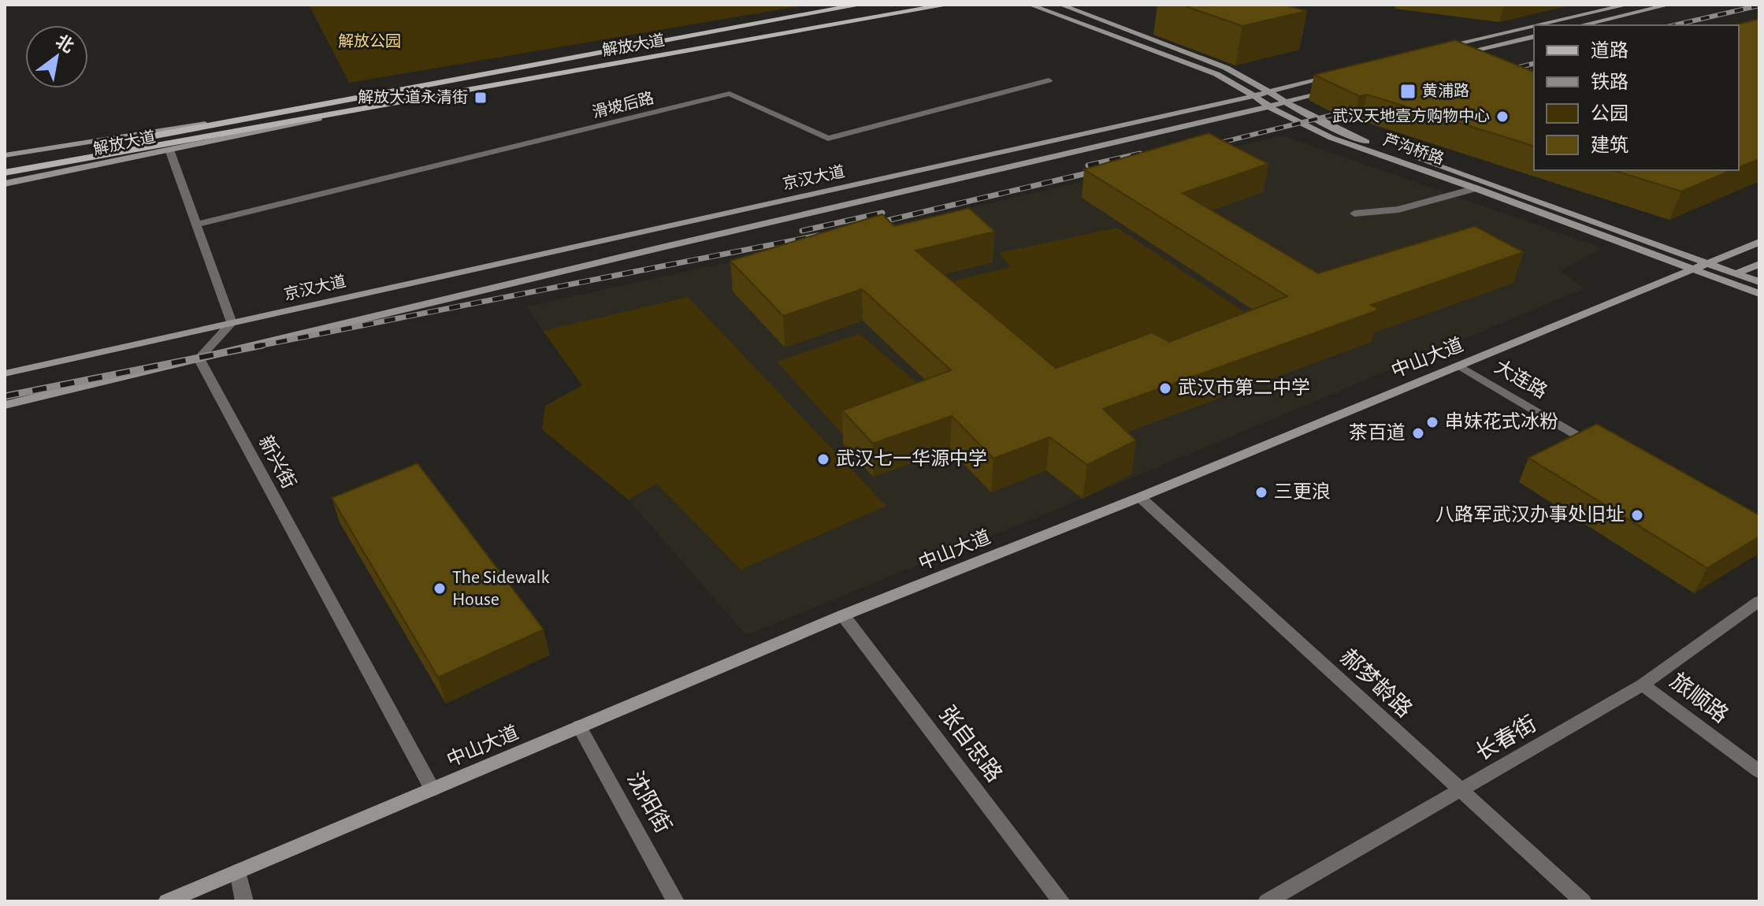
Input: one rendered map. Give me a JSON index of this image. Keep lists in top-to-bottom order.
{
  "streets": {
    "main road": [
      "解放大道",
      "芦沟桥路",
      "京汉大道",
      "中山大道"
    ],
    "street": [
      "滑坡后路",
      "大连路",
      "新兴街",
      "郝梦龄路",
      "旅顺路",
      "长春街",
      "张自忠路",
      "沈阳街"
    ]
  },
  "crossings": [
    ["芦沟桥路", "京汉大道"],
    ["芦沟桥路", "中山大道"],
    ["京汉大道", "新兴街"],
    ["中山大道", "大连路"],
    ["中山大道", "新兴街"],
    ["中山大道", "郝梦龄路"],
    ["中山大道", "张自忠路"],
    ["中山大道", "沈阳街"],
    ["郝梦龄路", "长春街"],
    ["旅顺路", "长春街"]
  ],
  "parks": ["解放公园"],
  "places": {
    "transit": ["黄浦路", "解放大道永清街"],
    "other": [
      "武汉天地壹方购物中心",
      "武汉市第二中学",
      "串妹花式冰粉",
      "茶百道",
      "武汉七一华源中学",
      "三更浪",
      "八路军武汉办事处旧址",
      "The Sidewalk House"
    ]
  },
  "legend": [
    "道路",
    "铁路",
    "公园",
    "建筑"
  ],
  "north": "top right"
}
